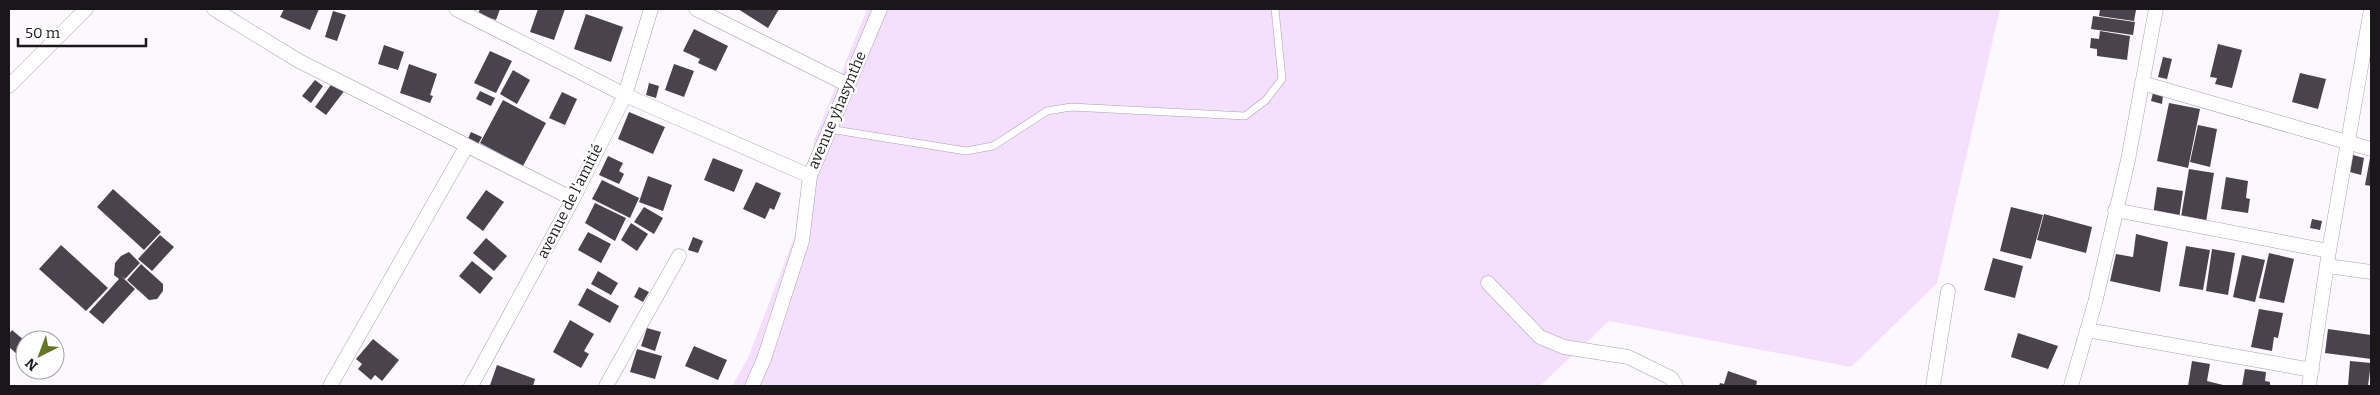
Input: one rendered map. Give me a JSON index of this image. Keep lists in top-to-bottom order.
{
  "streets": {
    "street": ["avenue yhasynthe", "avenue de l'amitié"]
  },
  "scale_bar": "50 m",
  "north": "bottom left"
}
